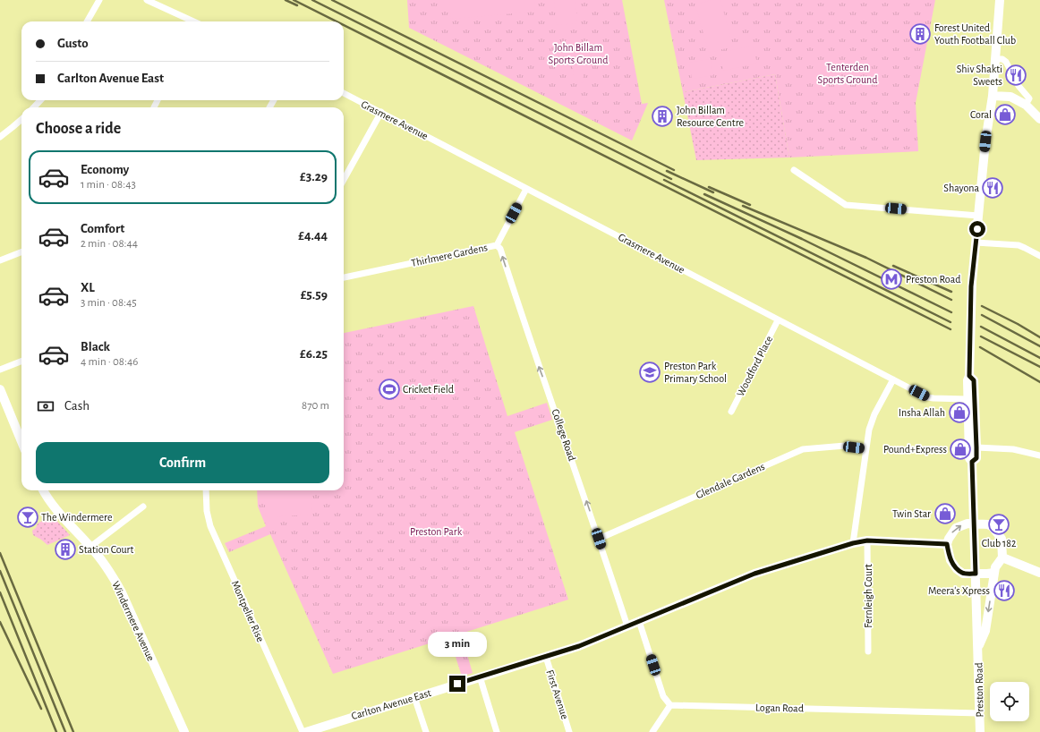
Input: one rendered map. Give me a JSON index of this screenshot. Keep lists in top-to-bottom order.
{
  "streets": {
    "street": [
      "Grasmere Avenue",
      "Thirlmere Gardens",
      "Woodford Place",
      "College Road",
      "Glendale Gardens",
      "Fernleigh Court",
      "Montpelier Rise",
      "Windermere Avenue",
      "Preston Road",
      "First Avenue",
      "Carlton Avenue East",
      "Logan Road"
    ]
  },
  "crossings": [
    ["Grasmere Avenue", "Thirlmere Gardens"],
    ["Grasmere Avenue", "Woodford Place"],
    ["Grasmere Avenue", "Preston Road"],
    ["Thirlmere Gardens", "College Road"],
    ["College Road", "Glendale Gardens"],
    ["College Road", "Carlton Avenue East"],
    ["Fernleigh Court", "Carlton Avenue East"],
    ["Montpelier Rise", "Carlton Avenue East"],
    ["Preston Road", "Logan Road"],
    ["First Avenue", "Carlton Avenue East"]
  ],
  "one_way": ["College Road"],
  "parks": ["John Billam Sports Ground", "Tenterden Sports Ground", "Preston Park"],
  "places": {
    "building": ["Forest United Youth Football Club", "John Billam Resource Centre", "Station Court"],
    "restaurant": ["Shiv Shakti Sweets", "Shayona", "Meera's Xpress"],
    "shop": [
      "Coral",
      "Insha Allah",
      "Pound+Express",
      "Twin Star"
    ],
    "metro station": ["Preston Road"],
    "school or university": ["Preston Park Primary School"],
    "sports": ["Cricket Field"],
    "bar": ["The Windermere", "Club 182"]
  },
  "page": {
    "banner": ["Gusto", "Carlton Avenue East"],
    "heading": "Choose a ride",
    "list": [
      {
        "name": "Economy",
        "note": "1 min · 08:43",
        "value": "£3.29"
      },
      {
        "name": "Comfort",
        "note": "2 min · 08:44",
        "value": "£4.44"
      },
      {
        "name": "XL",
        "note": "3 min · 08:45",
        "value": "£5.59"
      },
      {
        "name": "Black",
        "note": "4 min · 08:46",
        "value": "£6.25"
      }
    ],
    "pay": ["Cash", "870 m"],
    "buttons": "Confirm",
    "bubble": "3 min"
  }
}
